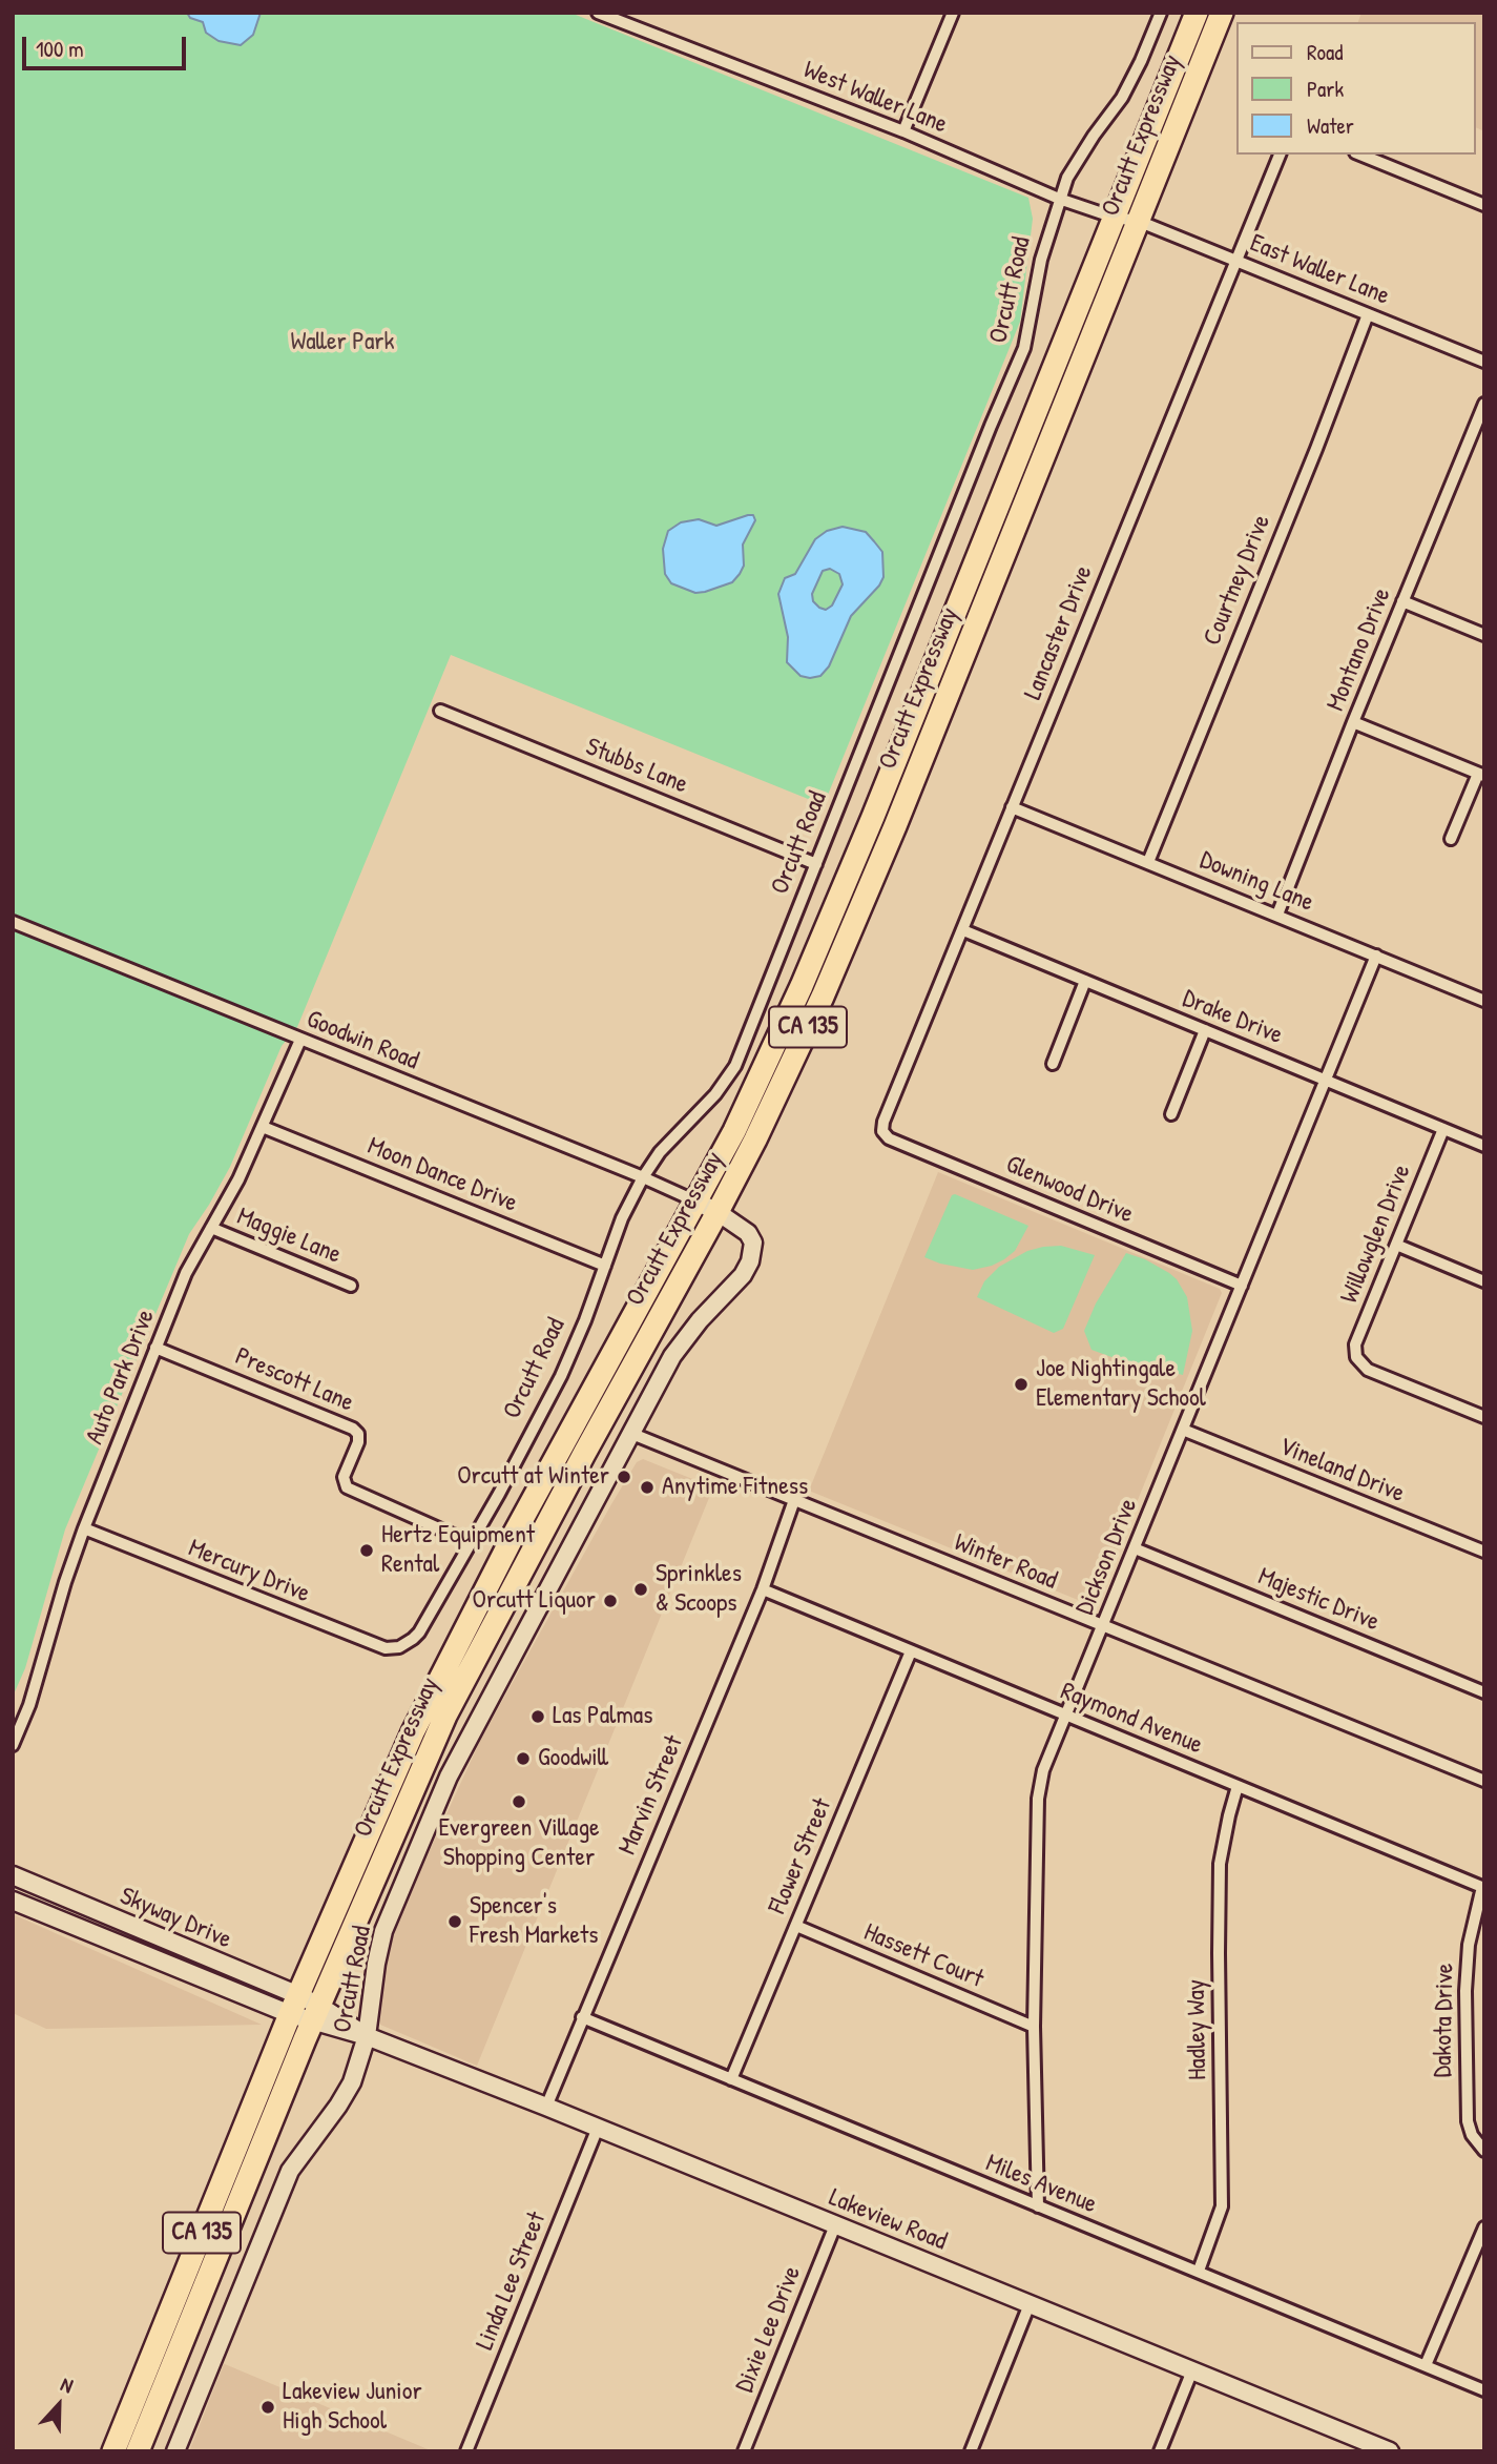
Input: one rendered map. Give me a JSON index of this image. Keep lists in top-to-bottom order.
{
  "streets": {
    "highway": ["Orcutt Expressway", "CA 135"],
    "main road": ["Orcutt Road", "Skyway Drive", "Lakeview Road"],
    "street": [
      "West Waller Lane",
      "East Waller Lane",
      "Courtney Drive",
      "Lancaster Drive",
      "Montano Drive",
      "Stubbs Lane",
      "Downing Lane",
      "Drake Drive",
      "Goodwin Road",
      "Moon Dance Drive",
      "Glenwood Drive",
      "Willowglen Drive",
      "Maggie Lane",
      "Auto Park Drive",
      "Prescott Lane",
      "Vineland Drive",
      "Dickson Drive",
      "Winter Road",
      "Mercury Drive",
      "Majestic Drive",
      "Raymond Avenue",
      "Marvin Street",
      "Flower Street",
      "Hassett Court",
      "Dakota Drive",
      "Hadley Way",
      "Miles Avenue",
      "Linda Lee Street",
      "Dixie Lee Drive"
    ]
  },
  "crossings": [
    ["West Waller Lane", "Orcutt Expressway"],
    ["West Waller Lane", "East Waller Lane"],
    ["West Waller Lane", "Orcutt Road"],
    ["Orcutt Expressway", "East Waller Lane"],
    ["Orcutt Expressway", "Orcutt Road"],
    ["Orcutt Expressway", "Goodwin Road"],
    ["Orcutt Expressway", "Skyway Drive"],
    ["Orcutt Expressway", "Lakeview Road"],
    ["East Waller Lane", "Courtney Drive"],
    ["East Waller Lane", "Lancaster Drive"],
    ["Orcutt Road", "Stubbs Lane"],
    ["Orcutt Road", "Goodwin Road"],
    ["Orcutt Road", "Moon Dance Drive"],
    ["Orcutt Road", "Prescott Lane"],
    ["Orcutt Road", "Winter Road"],
    ["Orcutt Road", "Mercury Drive"],
    ["Orcutt Road", "Lakeview Road"],
    ["Courtney Drive", "Downing Lane"],
    ["Lancaster Drive", "Downing Lane"],
    ["Lancaster Drive", "Drake Drive"],
    ["Lancaster Drive", "Glenwood Drive"],
    ["Montano Drive", "Downing Lane"],
    ["Downing Lane", "Dickson Drive"],
    ["Drake Drive", "Willowglen Drive"],
    ["Drake Drive", "Dickson Drive"],
    ["Goodwin Road", "Auto Park Drive"],
    ["Moon Dance Drive", "Auto Park Drive"],
    ["Glenwood Drive", "Dickson Drive"],
    ["Maggie Lane", "Auto Park Drive"],
    ["Auto Park Drive", "Prescott Lane"],
    ["Auto Park Drive", "Mercury Drive"],
    ["Vineland Drive", "Dickson Drive"],
    ["Dickson Drive", "Winter Road"],
    ["Dickson Drive", "Majestic Drive"],
    ["Dickson Drive", "Raymond Avenue"],
    ["Dickson Drive", "Hassett Court"],
    ["Dickson Drive", "Miles Avenue"],
    ["Winter Road", "Marvin Street"],
    ["Raymond Avenue", "Marvin Street"],
    ["Raymond Avenue", "Flower Street"],
    ["Raymond Avenue", "Dakota Drive"],
    ["Raymond Avenue", "Hadley Way"],
    ["Marvin Street", "Miles Avenue"],
    ["Marvin Street", "Lakeview Road"],
    ["Flower Street", "Hassett Court"],
    ["Flower Street", "Miles Avenue"],
    ["Skyway Drive", "Lakeview Road"],
    ["Hadley Way", "Miles Avenue"],
    ["Lakeview Road", "Linda Lee Street"],
    ["Lakeview Road", "Dixie Lee Drive"]
  ],
  "parks": ["Waller Park"],
  "places": [
    "Joe Nightingale Elementary School",
    "Orcutt at Winter",
    "Anytime Fitness",
    "Hertz Equipment Rental",
    "Sprinkles & Scoops",
    "Orcutt Liquor",
    "Las Palmas",
    "Goodwill",
    "Evergreen Village Shopping Center",
    "Spencer's Fresh Markets",
    "Lakeview Junior High School"
  ],
  "legend": ["Road", "Park", "Water"],
  "scale_bar": "100 m",
  "north": "top"
}
